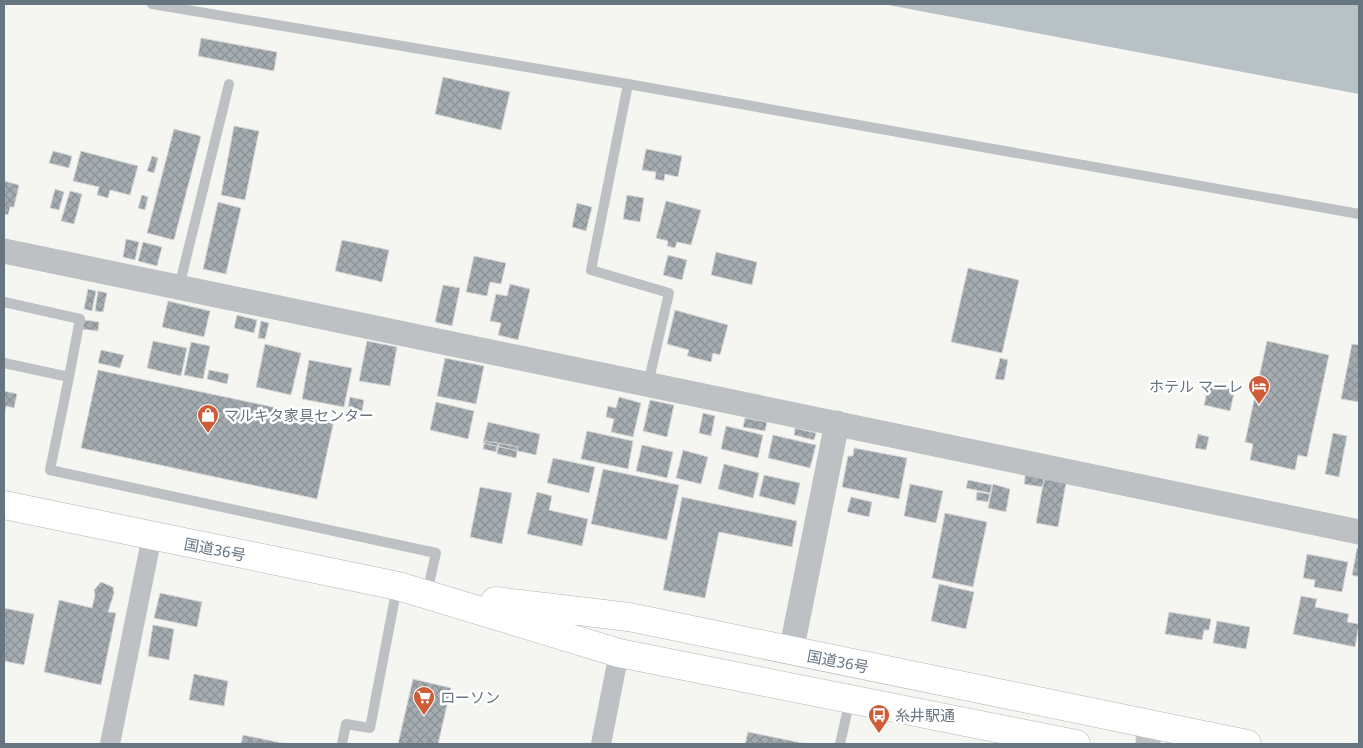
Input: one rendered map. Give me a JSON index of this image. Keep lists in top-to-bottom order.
{
  "streets": {
    "highway": ["国道36号"]
  },
  "places": {
    "hotel": ["ホテル マーレ"],
    "shop": ["マルキタ家具センター"],
    "supermarket": ["ローソン"],
    "bus stop": ["糸井駅通"]
  }
}
